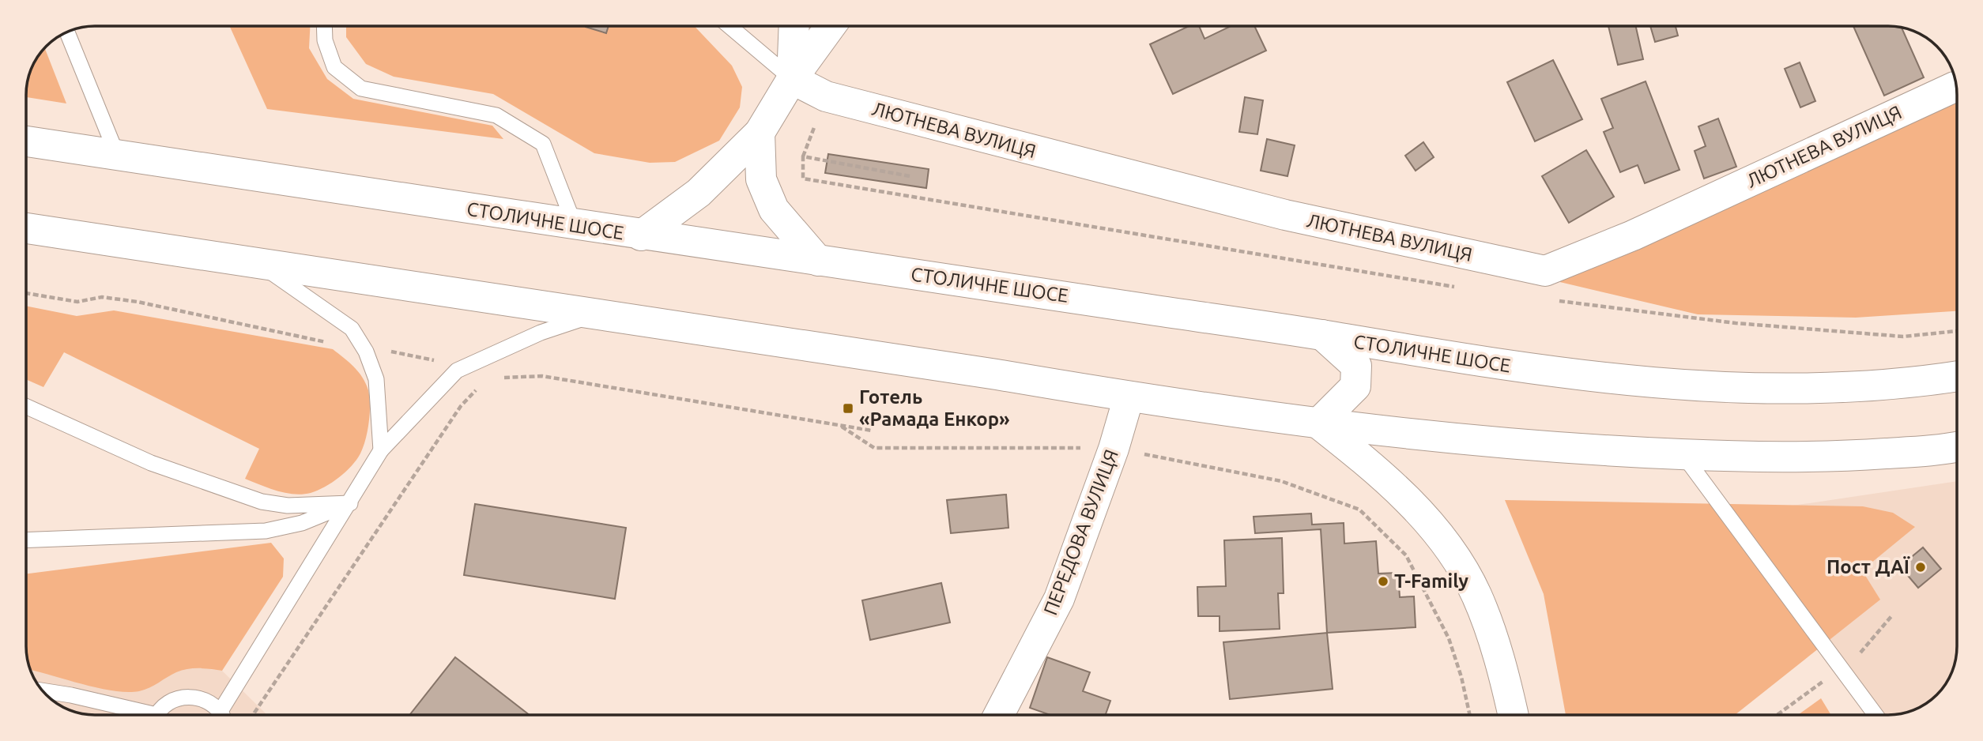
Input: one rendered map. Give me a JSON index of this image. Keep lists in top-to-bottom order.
{
  "streets": {
    "main road": ["ЛЮТНЕВА ВУЛИЦЯ", "СТОЛИЧНЕ ШОСЕ", "ПЕРЕДОВА ВУЛИЦЯ"]
  },
  "places": {
    "transit": ["Готель «Рамада Енкор»"],
    "other": ["Пост ДАЇ", "T-Family"]
  }
}
